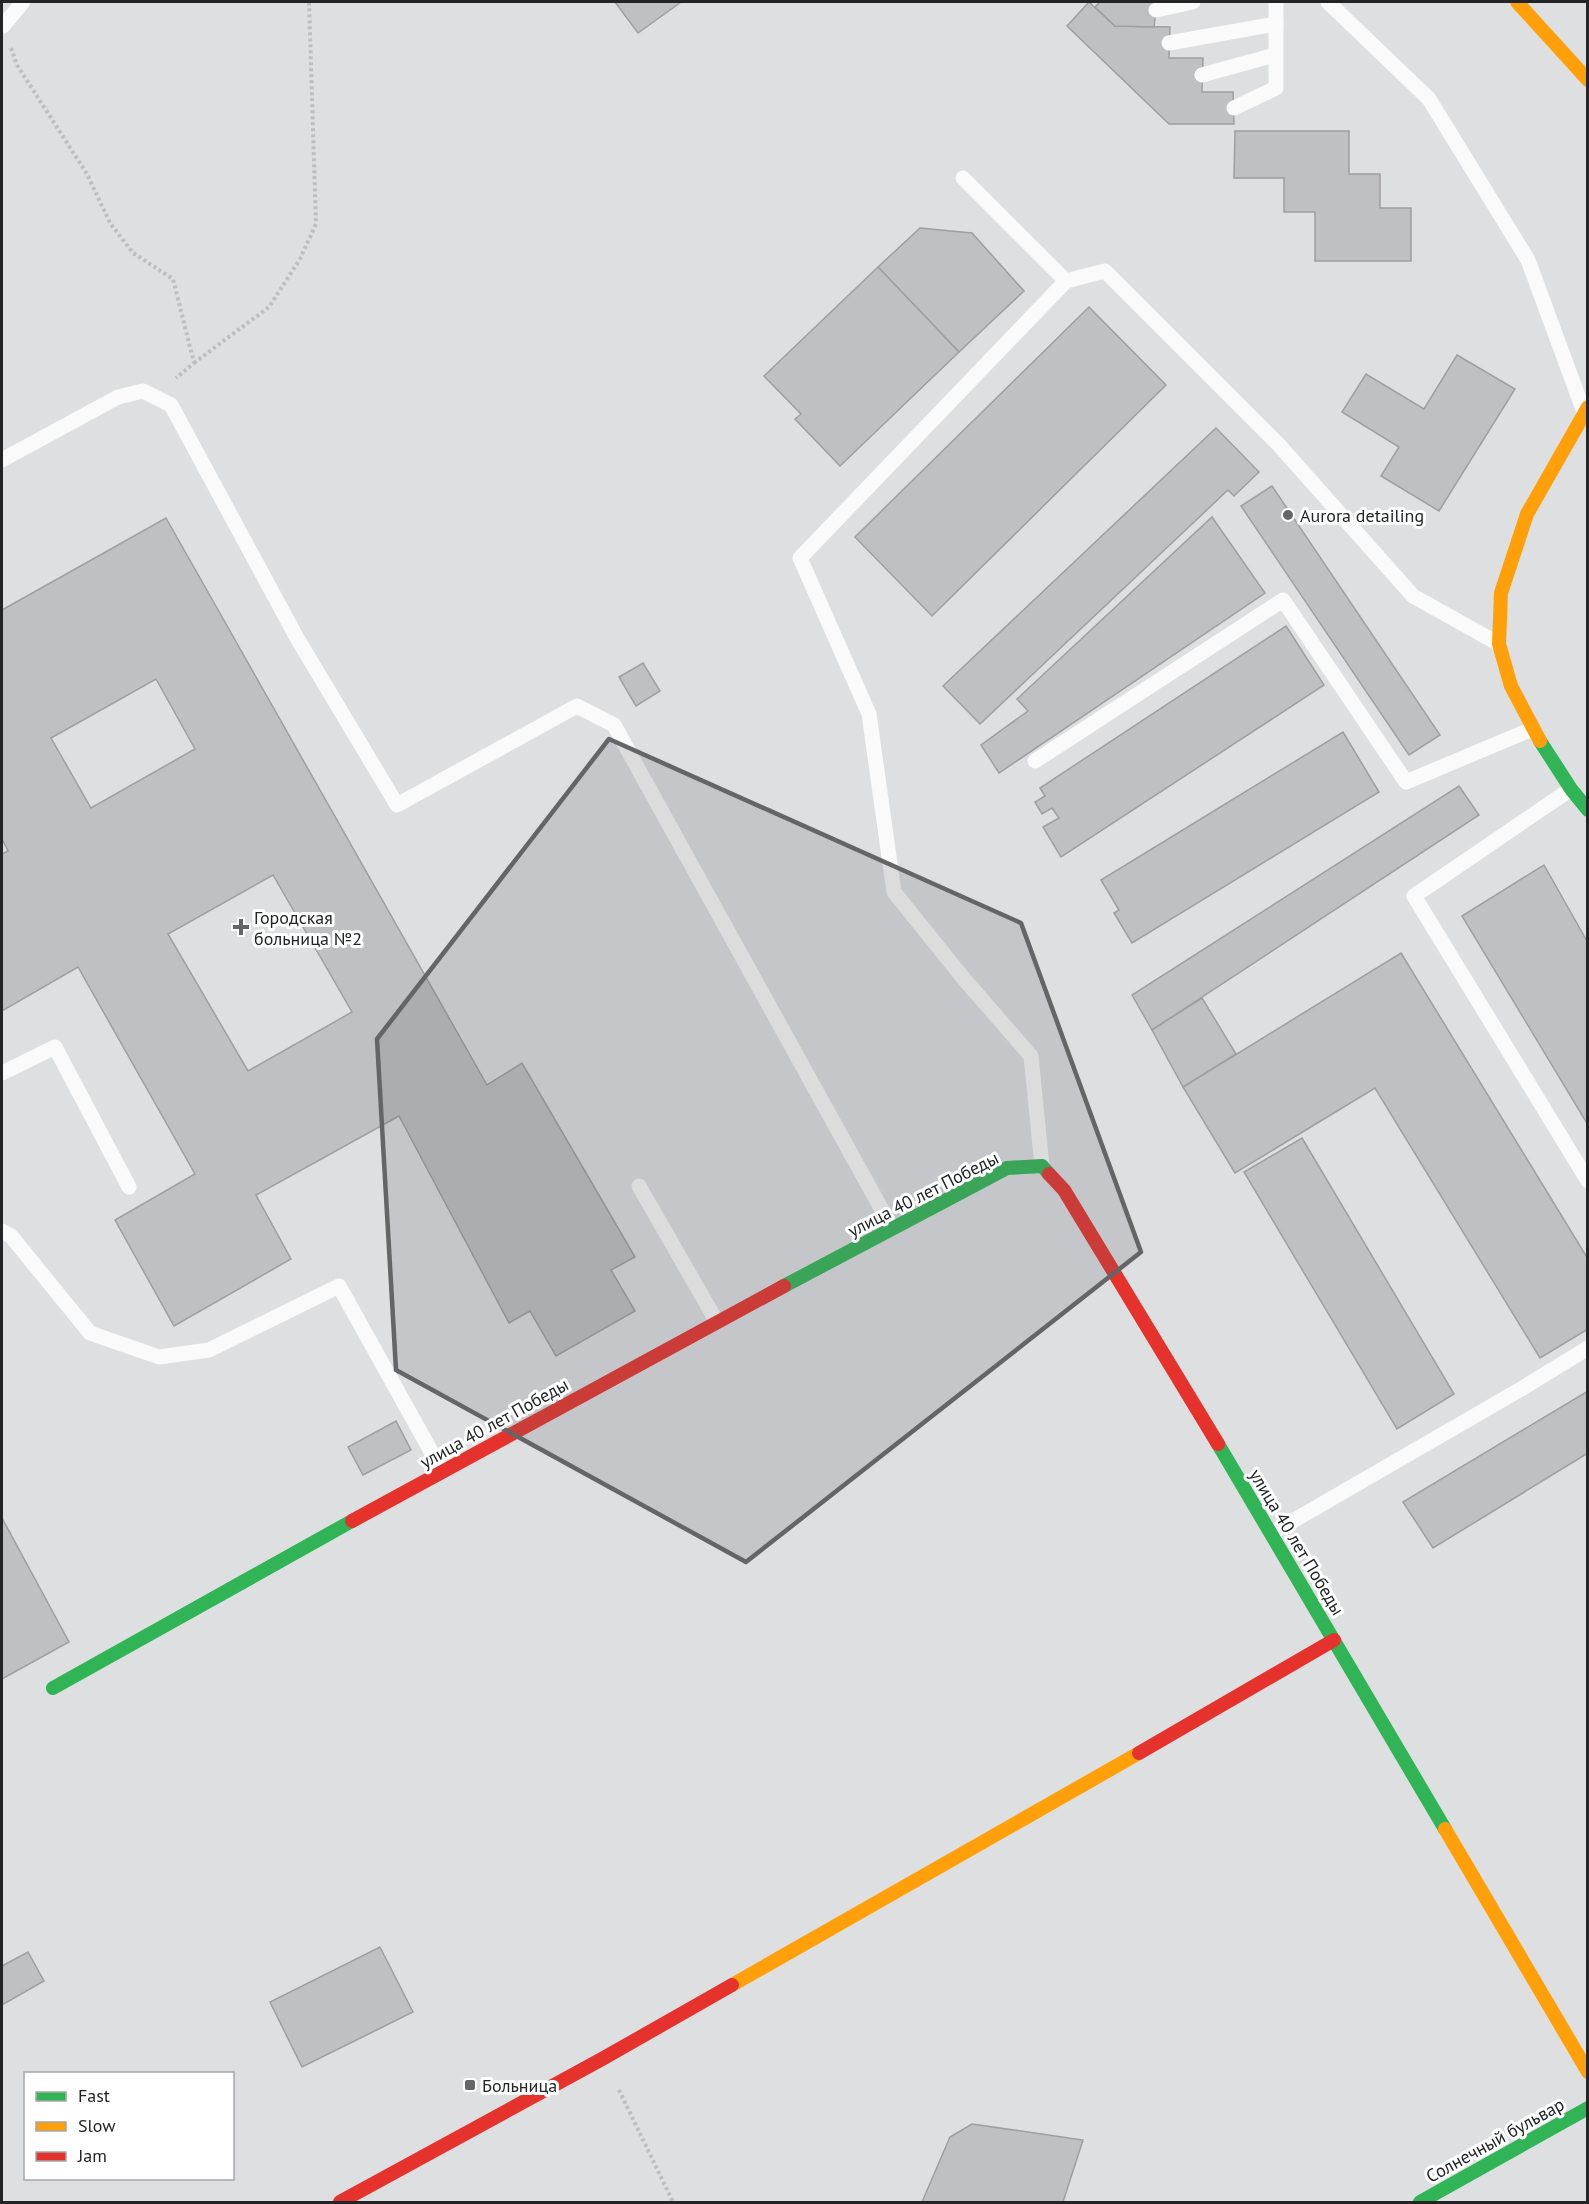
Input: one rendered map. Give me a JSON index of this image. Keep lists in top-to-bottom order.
{
  "streets": {
    "street": ["улица 40 лет Победы", "Солнечный бульвар"]
  },
  "places": {
    "other": ["Aurora detailing"],
    "health": ["Городская больница №2"],
    "transit": ["Больница"]
  },
  "legend": ["Fast", "Slow", "Jam"]
}
